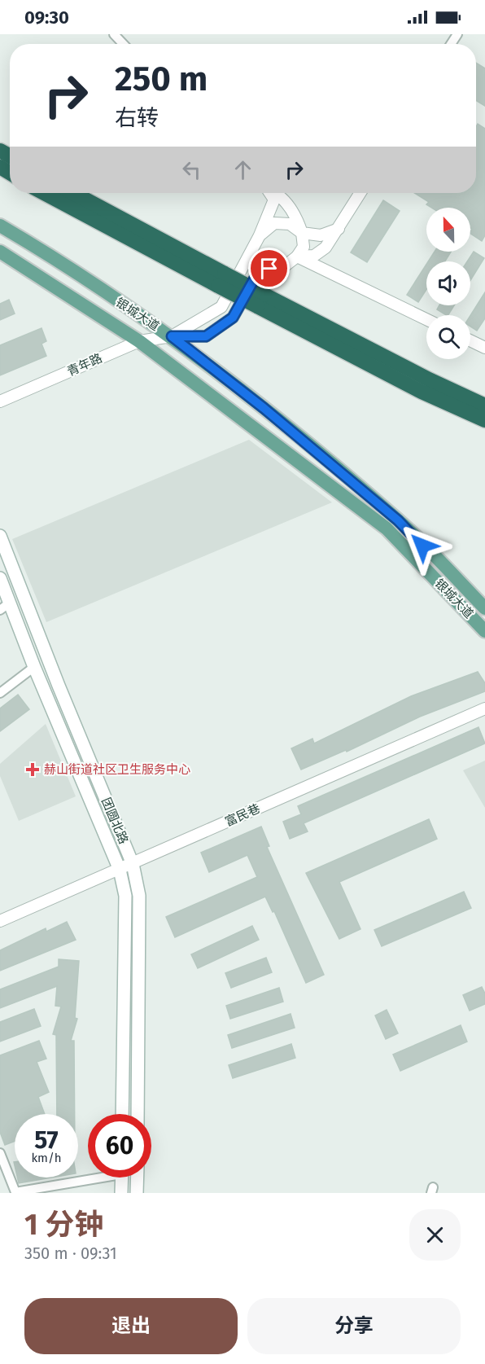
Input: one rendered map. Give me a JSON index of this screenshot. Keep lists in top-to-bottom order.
{
  "streets": {
    "main road": ["银城大道", "团圆北路"],
    "street": ["青年路", "富民巷"]
  },
  "crossings": [
    ["银城大道", "青年路"],
    ["富民巷", "团圆北路"]
  ],
  "places": {
    "health": ["赫山街道社区卫生服务中心"]
  },
  "north": "top",
  "page": {
    "status": "09:30",
    "turn": ["250 m", "右转"],
    "speed": "57 km/h",
    "limit": "60",
    "heading": ["1 分钟", "350 m · 09:31"],
    "buttons": ["退出", "分享"]
  }
}
